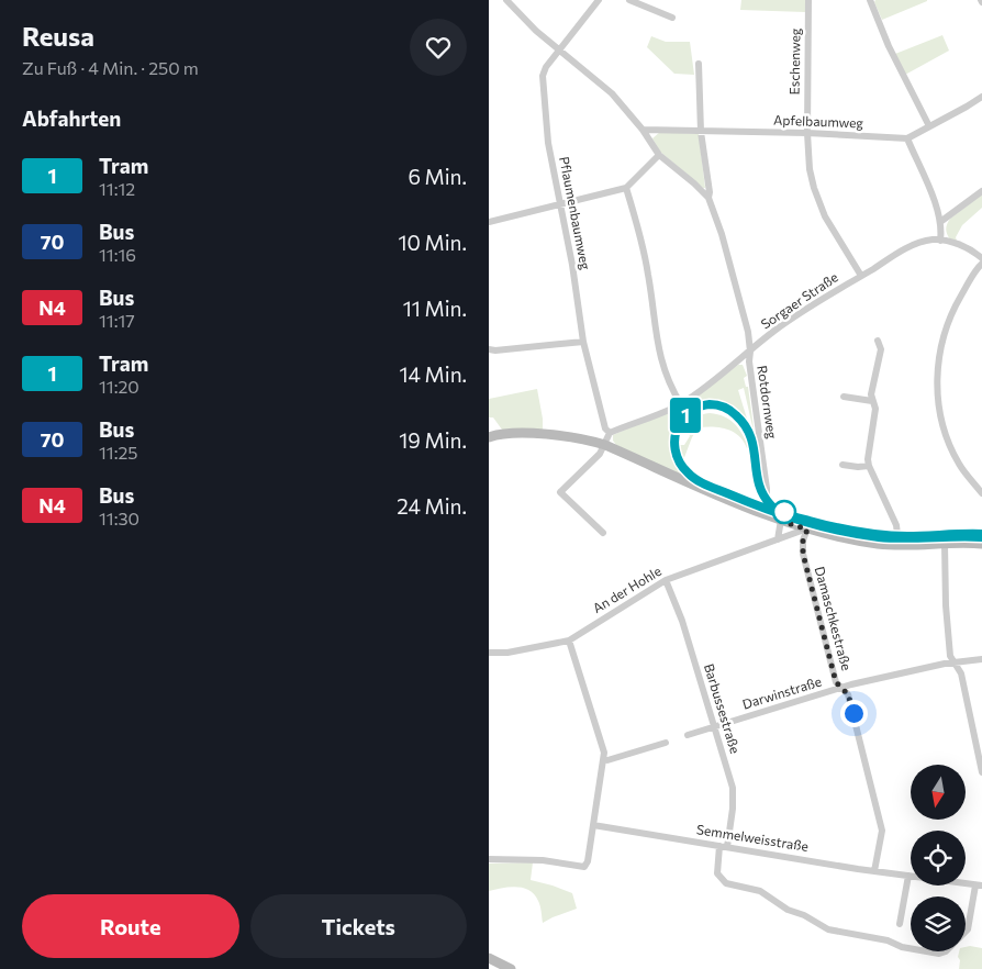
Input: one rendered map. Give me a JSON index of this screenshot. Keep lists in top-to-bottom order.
{
  "streets": {
    "street": [
      "Eschenweg",
      "Apfelbaumweg",
      "Pflaumenbaumweg",
      "Sorgaer Straße",
      "Rotdornweg",
      "An der Hohle",
      "Damaschkestraße",
      "Darwinstraße",
      "Barbussestraße",
      "Semmelweisstraße"
    ]
  },
  "crossings": [
    ["Eschenweg", "Apfelbaumweg"],
    ["Eschenweg", "Sorgaer Straße"],
    ["Apfelbaumweg", "Rotdornweg"],
    ["Pflaumenbaumweg", "Sorgaer Straße"],
    ["Pflaumenbaumweg", "Rotdornweg"],
    ["Sorgaer Straße", "Rotdornweg"],
    ["An der Hohle", "Damaschkestraße"],
    ["An der Hohle", "Barbussestraße"],
    ["Damaschkestraße", "Darwinstraße"],
    ["Damaschkestraße", "Semmelweisstraße"],
    ["Darwinstraße", "Barbussestraße"],
    ["Barbussestraße", "Semmelweisstraße"]
  ],
  "lines": ["tram line 1"],
  "north": "bottom",
  "page": {
    "heading": [
      ["Reusa", "Zu Fuß · 4 Min. · 250 m"],
      "Abfahrten"
    ],
    "on_map": "1",
    "list": [
      {
        "mark": "1",
        "name": "Tram",
        "note": "11:12",
        "value": "6 Min."
      },
      {
        "mark": "70",
        "name": "Bus",
        "note": "11:16",
        "value": "10 Min."
      },
      {
        "mark": "N4",
        "name": "Bus",
        "note": "11:17",
        "value": "11 Min."
      },
      {
        "mark": "1",
        "name": "Tram",
        "note": "11:20",
        "value": "14 Min."
      },
      {
        "mark": "70",
        "name": "Bus",
        "note": "11:25",
        "value": "19 Min."
      },
      {
        "mark": "N4",
        "name": "Bus",
        "note": "11:30",
        "value": "24 Min."
      }
    ],
    "buttons": ["Route", "Tickets"]
  }
}
